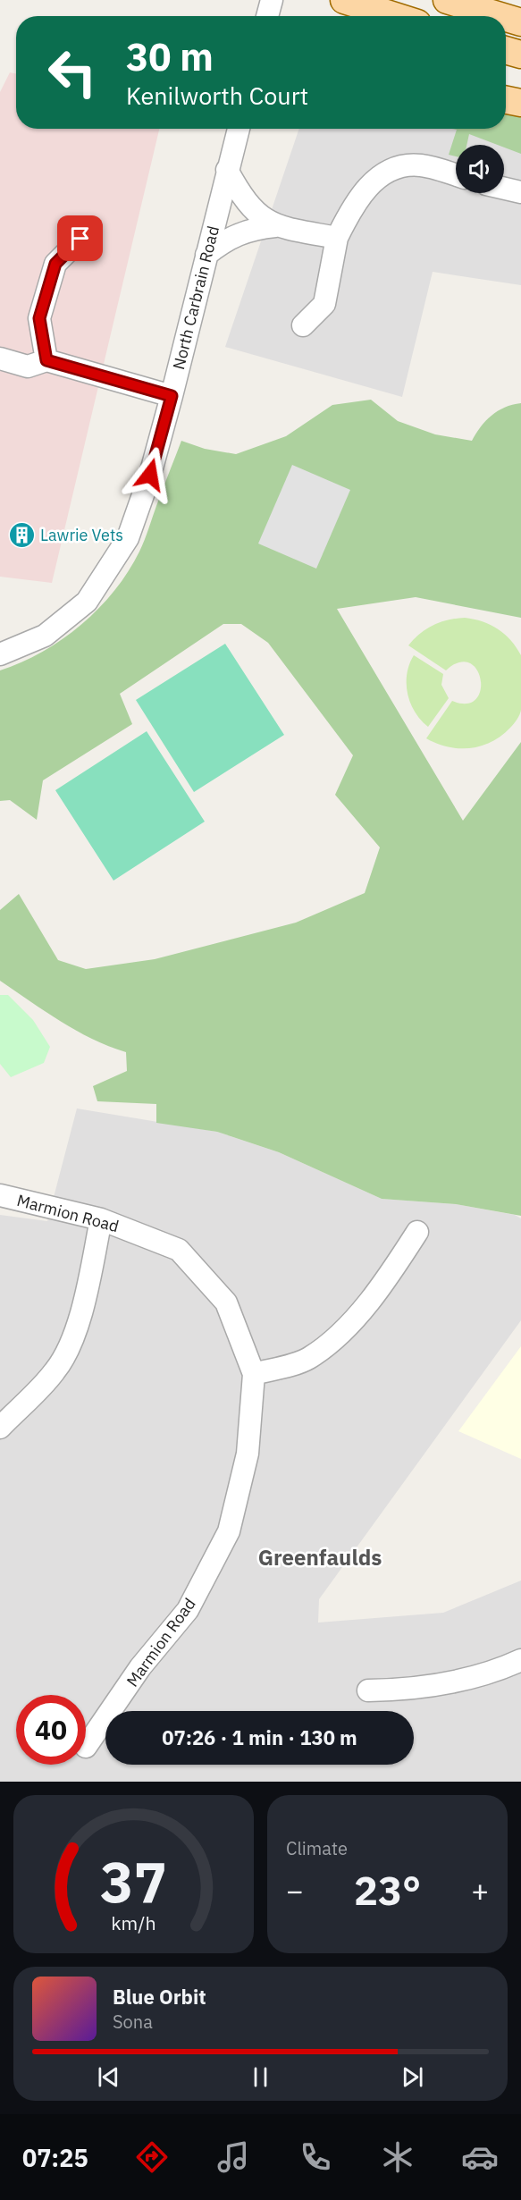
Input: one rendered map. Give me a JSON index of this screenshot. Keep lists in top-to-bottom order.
{
  "streets": {
    "street": ["North Carbrain Road", "Marmion Road"]
  },
  "districts": ["Greenfaulds"],
  "places": {
    "building": ["Lawrie Vets"]
  },
  "page": {
    "turn": ["30 m", "Kenilworth Court"],
    "limit": "40",
    "trip": "07:26 · 1 min · 130 m",
    "tile": "Climate",
    "heat": ["−", "23°", "+"],
    "song": ["Blue Orbit", "Sona"],
    "tabs": "07:25",
    "gauge": ["37", "km/h"]
  }
}
